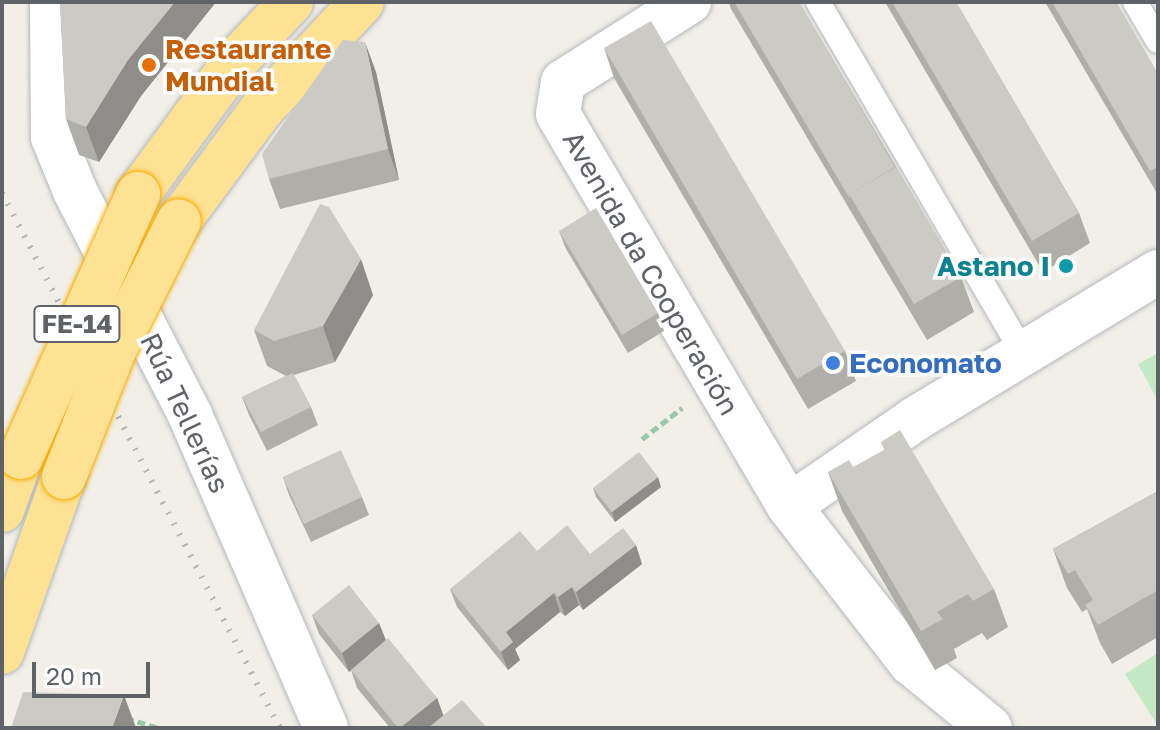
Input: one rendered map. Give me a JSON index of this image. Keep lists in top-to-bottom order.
{
  "streets": {
    "highway": ["FE-14"],
    "street": ["Avenida da Cooperación", "Rúa Tellerías"]
  },
  "places": ["Restaurante Mundial", "Astano I", "Economato"],
  "scale_bar": "20 m"
}
